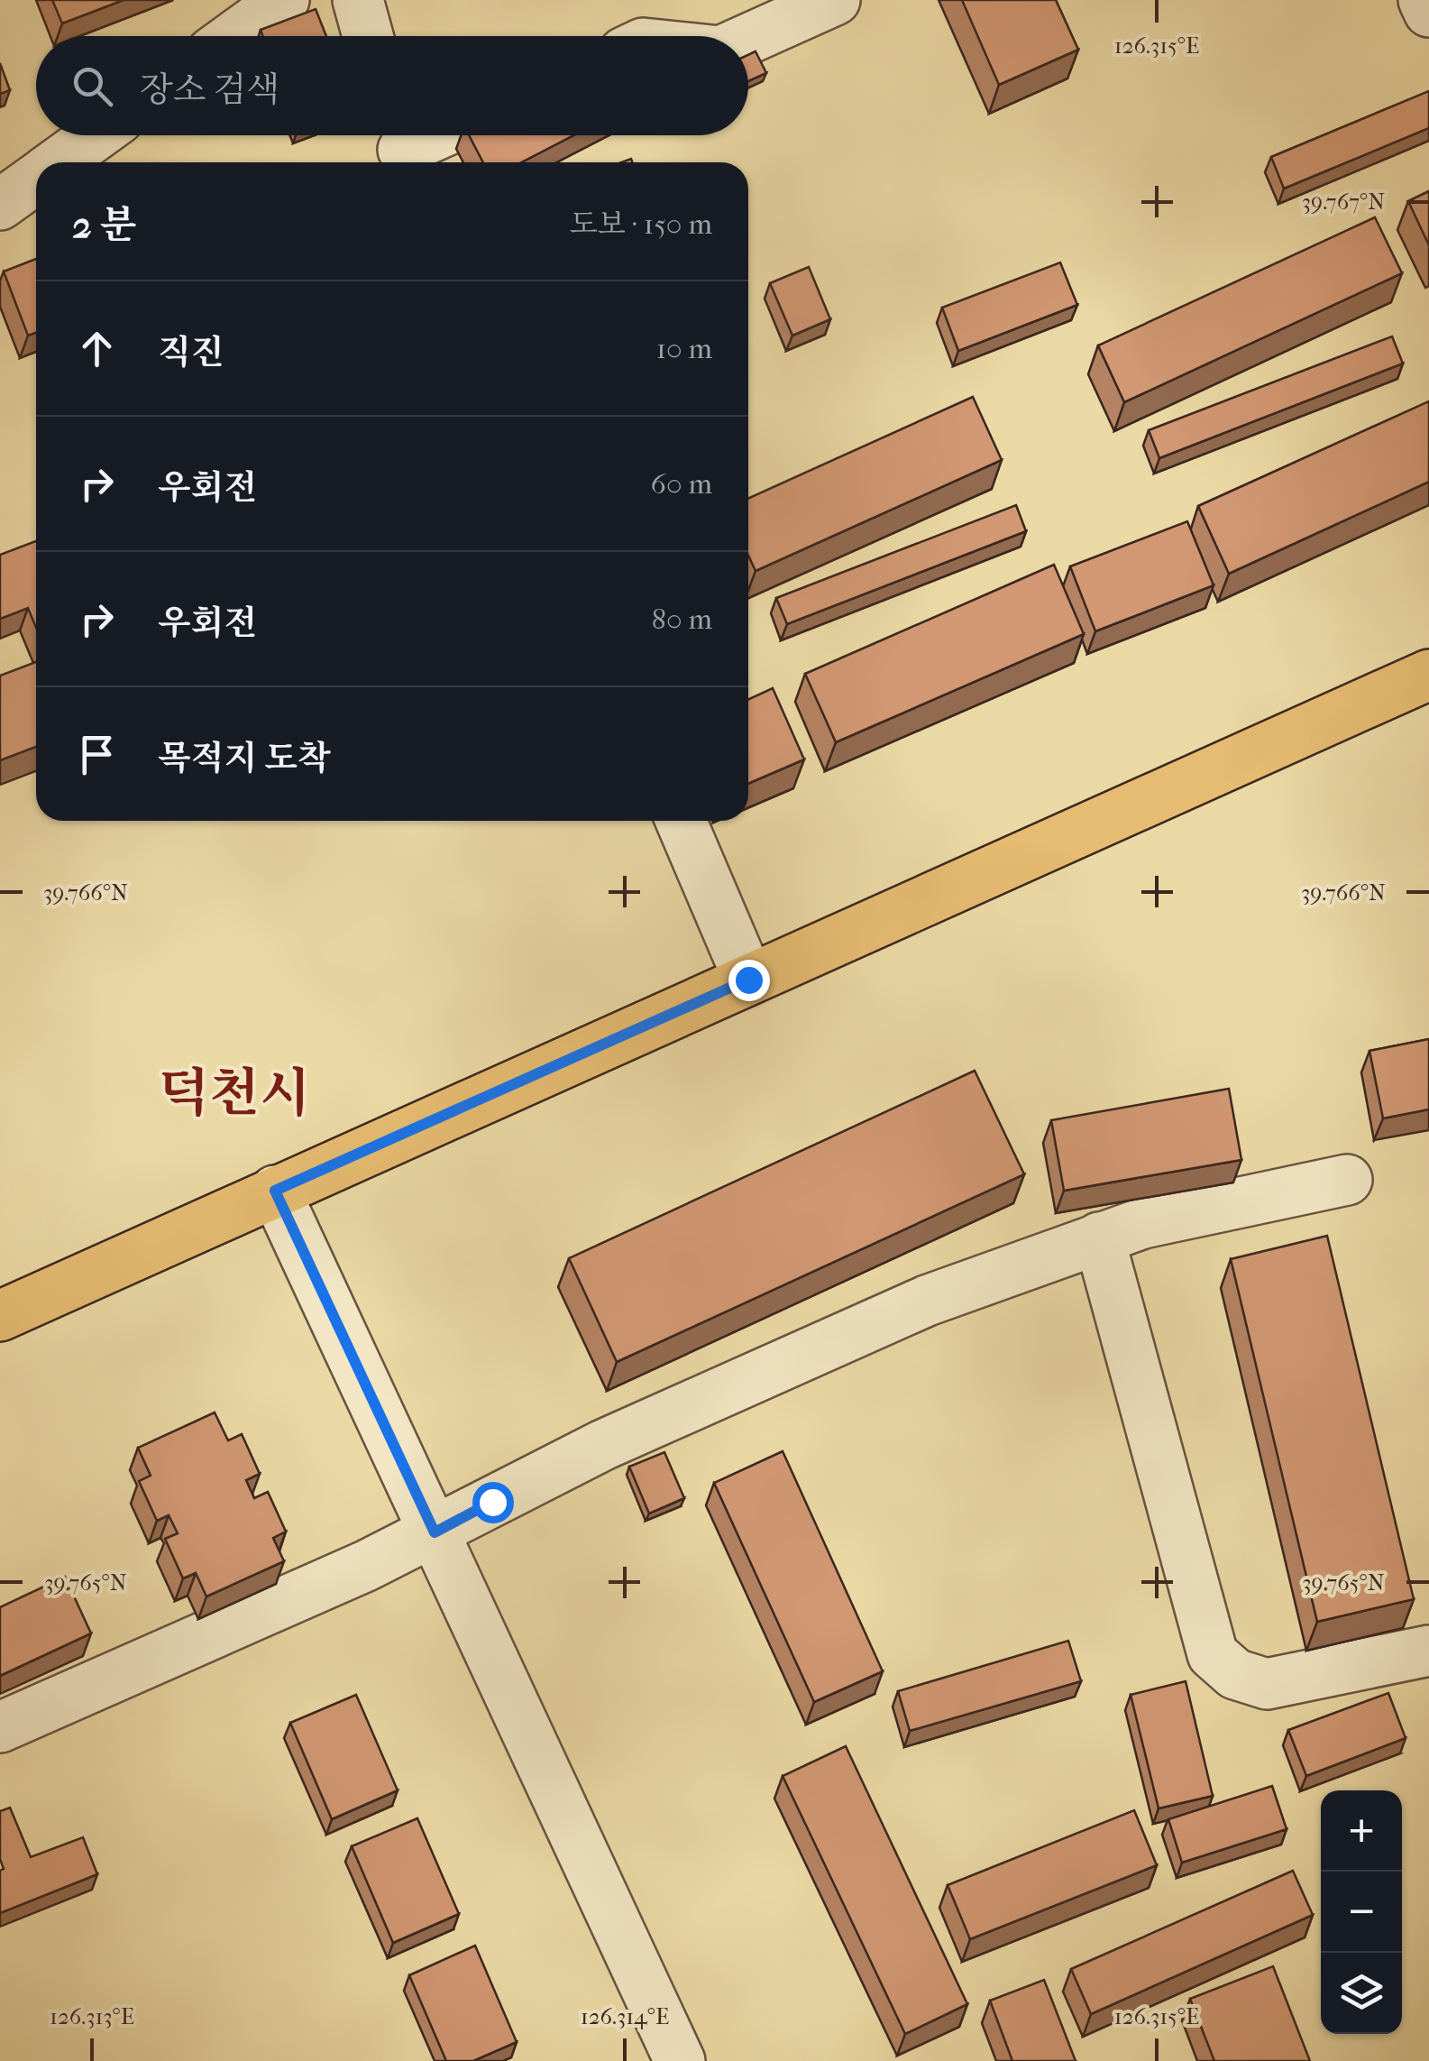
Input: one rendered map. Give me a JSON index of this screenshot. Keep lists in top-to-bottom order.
{
  "districts": ["덕천시"],
  "page": {
    "search": "장소 검색",
    "heading": ["2 분", "도보 · 150 m"],
    "list": [
      ["직진", "10 m"],
      ["우회전", "60 m"],
      ["우회전", "80 m"],
      "목적지 도착"
    ],
    "map_buttons": ["+", "−"]
  },
  "coordinates": [
    "126.315°E",
    "39.767°N",
    "39.766°N",
    "39.765°N",
    "126.313°E",
    "126.314°E"
  ]
}
